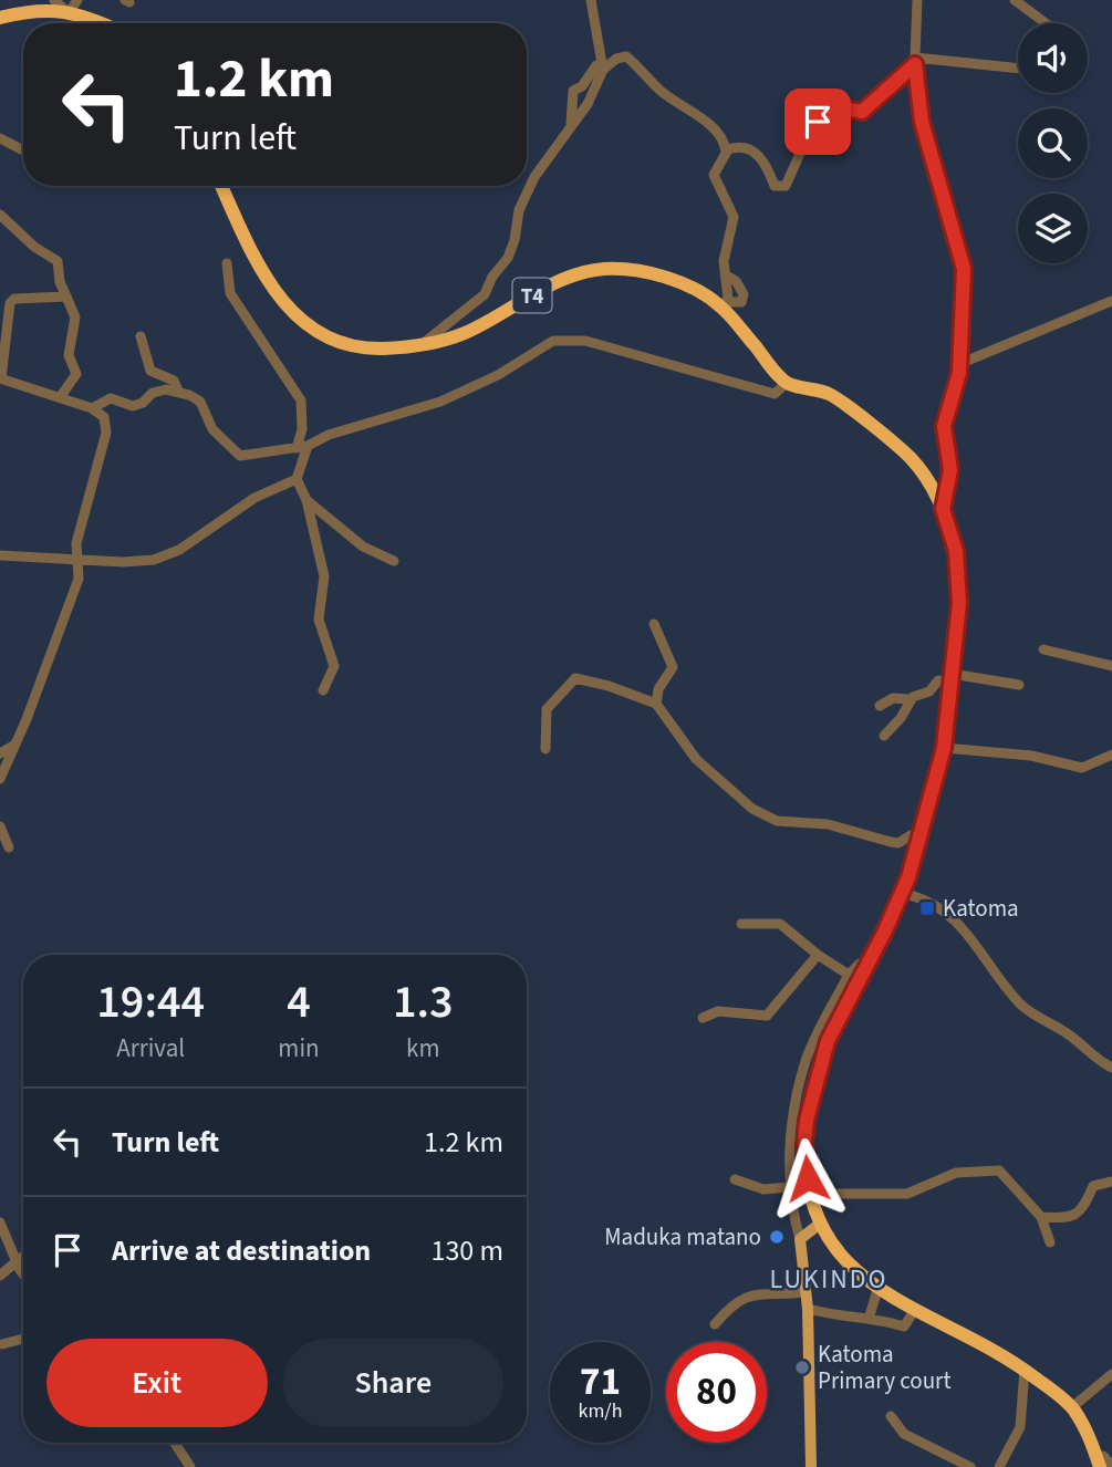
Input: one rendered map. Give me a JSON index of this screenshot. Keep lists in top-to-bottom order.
{
  "streets": {
    "highway": ["T4"]
  },
  "districts": ["LUKINDO"],
  "places": {
    "transit": ["Katoma"],
    "other": ["Maduka matano", "Katoma Primary court"]
  },
  "page": {
    "turn": ["1.2 km", "Turn left"],
    "eta": [
      "19:44",
      "Arrival",
      "4",
      "min",
      "1.3",
      "km"
    ],
    "list": [
      {
        "name": "Turn left",
        "value": "1.2 km"
      },
      {
        "name": "Arrive at destination",
        "value": "130 m"
      }
    ],
    "buttons": ["Exit", "Share"],
    "speed": "71 km/h",
    "limit": "80"
  }
}
